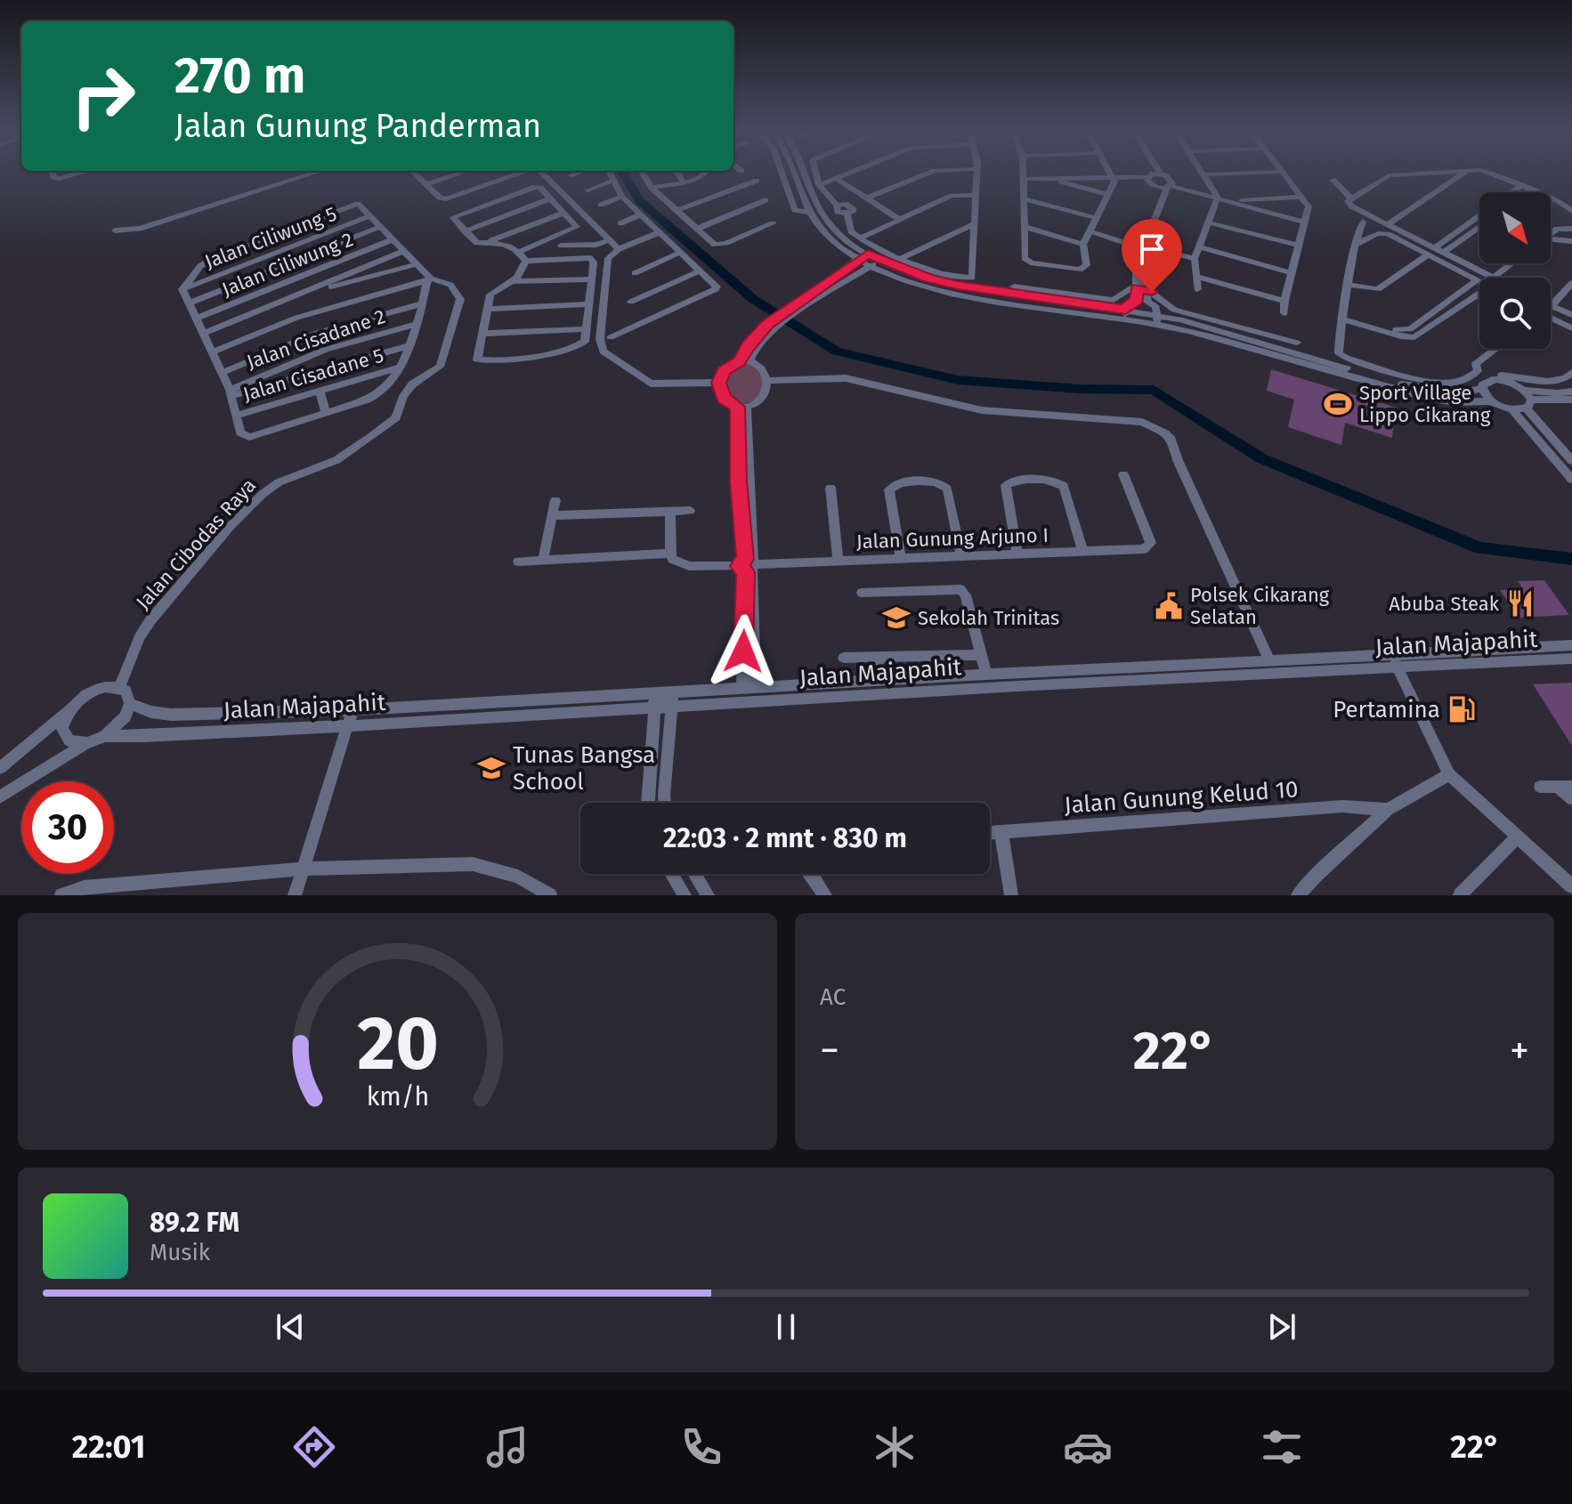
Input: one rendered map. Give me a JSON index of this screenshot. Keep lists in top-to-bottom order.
{
  "streets": {
    "street": [
      "Jalan Ciliwung 5",
      "Jalan Ciliwung 2",
      "Jalan Cisadane 2",
      "Jalan Cisadane 5",
      "Jalan Gunung Arjuno I",
      "Jalan Cibodas Raya",
      "Jalan Majapahit",
      "Jalan Gunung Kelud 10"
    ]
  },
  "crossings": [
    ["Jalan Cibodas Raya", "Jalan Majapahit"]
  ],
  "places": {
    "sports": ["Sport Village Lippo Cikarang"],
    "restaurant": ["Abuba Steak"],
    "public building": ["Polsek Cikarang Selatan"],
    "school or university": ["Sekolah Trinitas", "Tunas Bangsa School"],
    "fuel station": ["Pertamina"]
  },
  "north": "bottom right",
  "page": {
    "turn": ["270 m", "Jalan Gunung Panderman"],
    "limit": "30",
    "trip": "22:03 · 2 mnt · 830 m",
    "tile": "AC",
    "heat": ["−", "22°", "+"],
    "song": ["89.2 FM", "Musik"],
    "tabs": ["22:01", "22°"],
    "gauge": ["20", "km/h"]
  }
}
